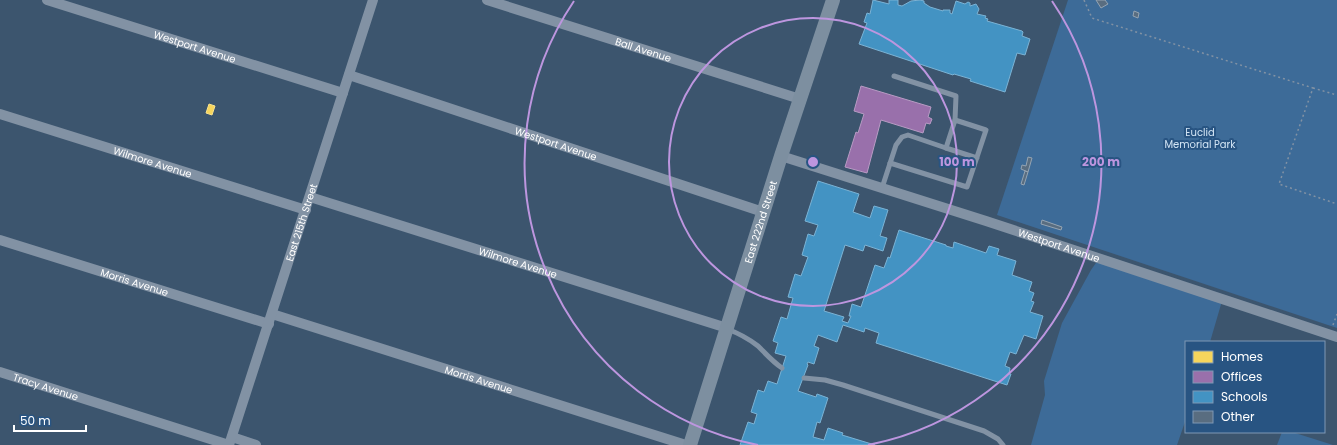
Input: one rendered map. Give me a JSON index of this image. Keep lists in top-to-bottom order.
{
  "streets": {
    "street": [
      "Westport Avenue",
      "Ball Avenue",
      "Wilmore Avenue",
      "East 222nd Street",
      "East 215th Street",
      "Morris Avenue",
      "Tracy Avenue"
    ]
  },
  "crossings": [
    ["Westport Avenue", "East 222nd Street"],
    ["Westport Avenue", "East 215th Street"],
    ["Ball Avenue", "East 222nd Street"],
    ["Wilmore Avenue", "East 222nd Street"],
    ["Wilmore Avenue", "East 215th Street"],
    ["East 215th Street", "Morris Avenue"],
    ["East 215th Street", "Tracy Avenue"]
  ],
  "parks": ["Euclid Memorial Park"],
  "legend": [
    "Homes",
    "Offices",
    "Schools",
    "Other"
  ],
  "scale_bar": "50 m",
  "rings": ["100 m", "200 m"]
}
